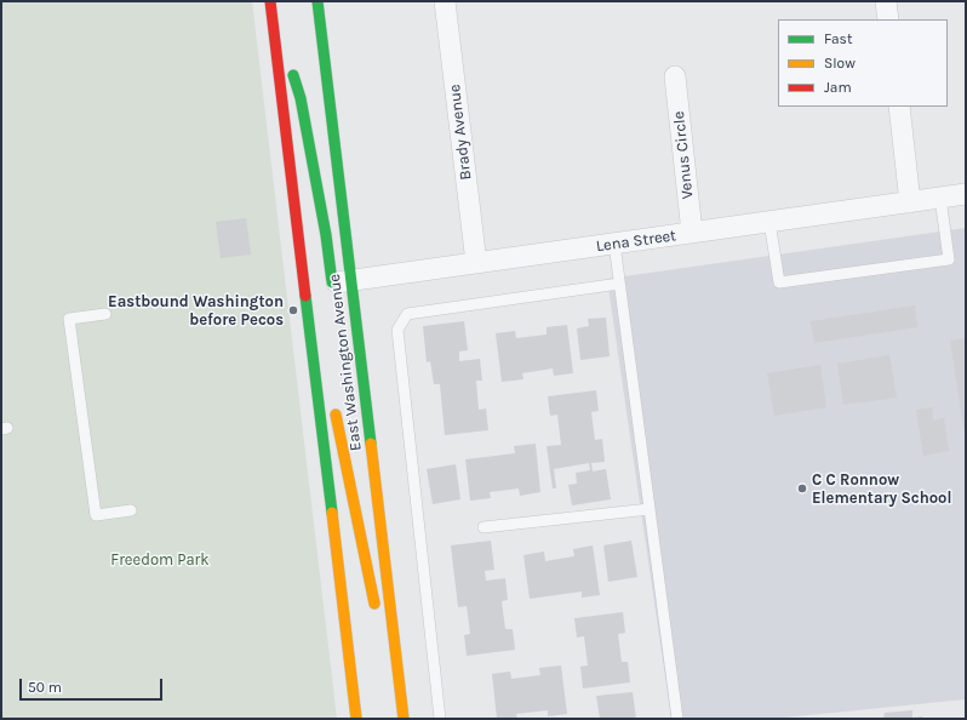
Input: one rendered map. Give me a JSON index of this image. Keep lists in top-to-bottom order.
{
  "streets": {
    "main road": ["East Washington Avenue"],
    "street": ["Brady Avenue", "Venus Circle", "Lena Street"]
  },
  "crossings": [
    ["Brady Avenue", "Lena Street"],
    ["Venus Circle", "Lena Street"],
    ["Lena Street", "East Washington Avenue"]
  ],
  "parks": ["Freedom Park"],
  "places": ["Eastbound Washington before Pecos", "C C Ronnow Elementary School"],
  "legend": ["Fast", "Slow", "Jam"],
  "scale_bar": "50 m"
}
